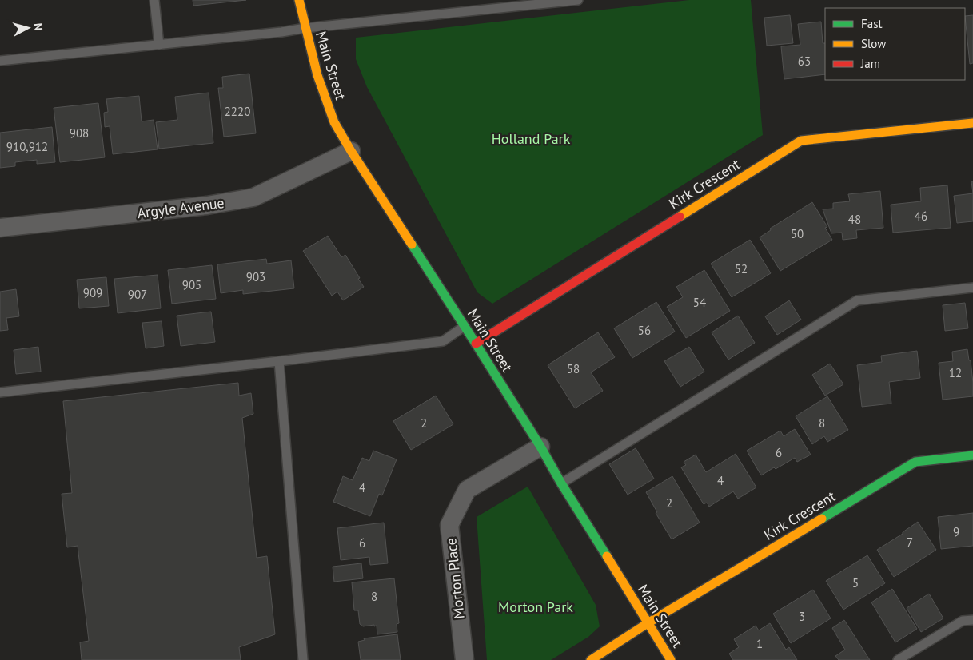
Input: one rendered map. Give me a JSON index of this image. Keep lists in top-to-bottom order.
{
  "streets": {
    "street": [
      "Main Street",
      "Kirk Crescent",
      "Argyle Avenue",
      "Morton Place"
    ]
  },
  "crossings": [
    ["Main Street", "Kirk Crescent"],
    ["Main Street", "Argyle Avenue"],
    ["Main Street", "Morton Place"]
  ],
  "parks": ["Holland Park", "Morton Park"],
  "house_numbers": [
    "63",
    "2220",
    "908",
    "910,912",
    "46",
    "48",
    "50",
    "52",
    "903",
    "905",
    "909",
    "907",
    "54",
    "56",
    "58",
    "12",
    "2",
    "8",
    "6",
    "4",
    "4",
    "2",
    "9",
    "7",
    "6",
    "5",
    "8",
    "3",
    "1"
  ],
  "legend": ["Fast", "Slow", "Jam"],
  "north": "right"
}
